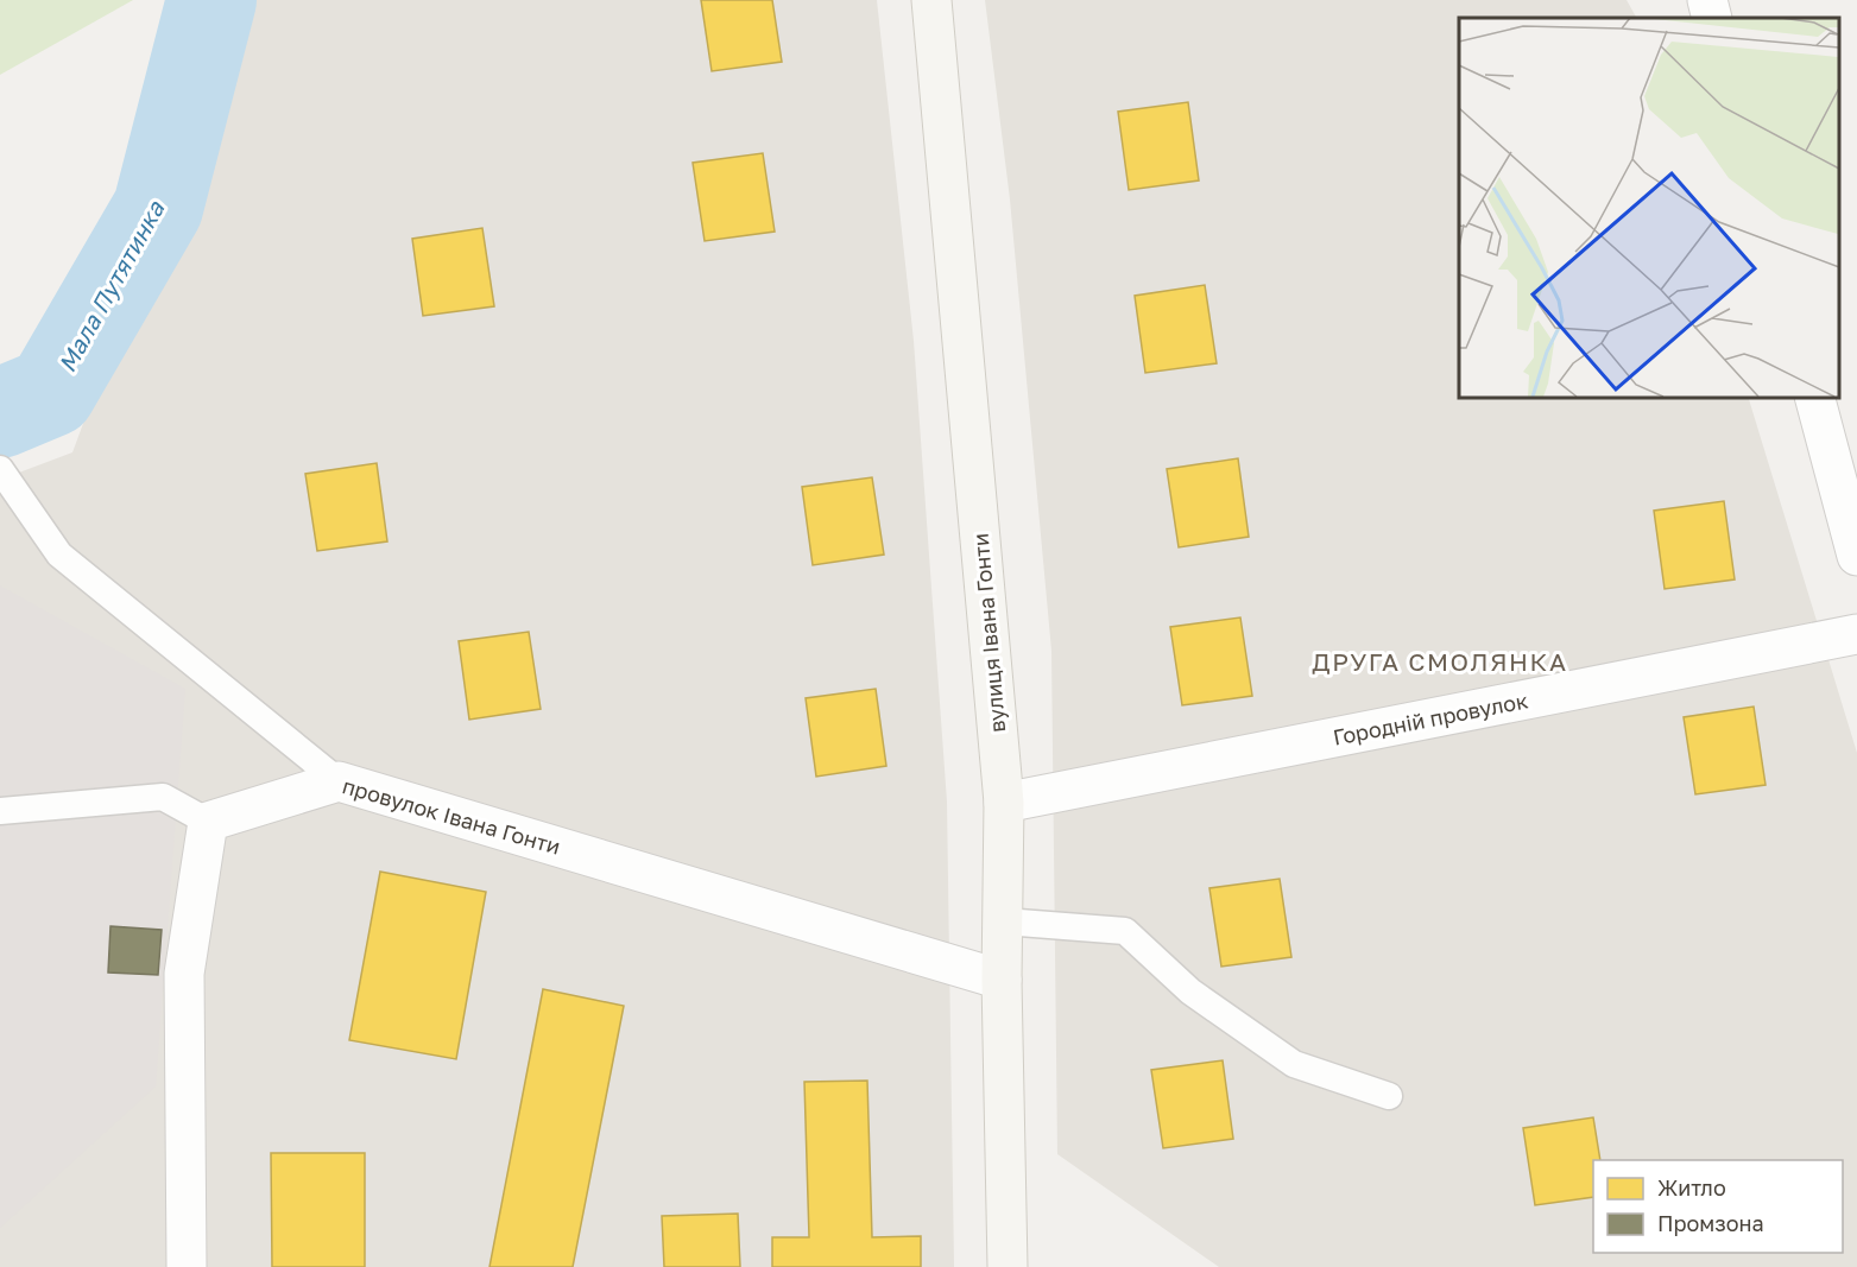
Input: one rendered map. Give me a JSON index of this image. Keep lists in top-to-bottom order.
{
  "streets": {
    "street": ["вулиця Івана Гонти", "Городній провулок", "провулок Івана Гонти"]
  },
  "crossings": [
    ["вулиця Івана Гонти", "Городній провулок"],
    ["вулиця Івана Гонти", "провулок Івана Гонти"]
  ],
  "districts": ["ДРУГА СМОЛЯНКА"],
  "water": ["Мала Путятинка"],
  "legend": ["Житло", "Промзона"]
}
